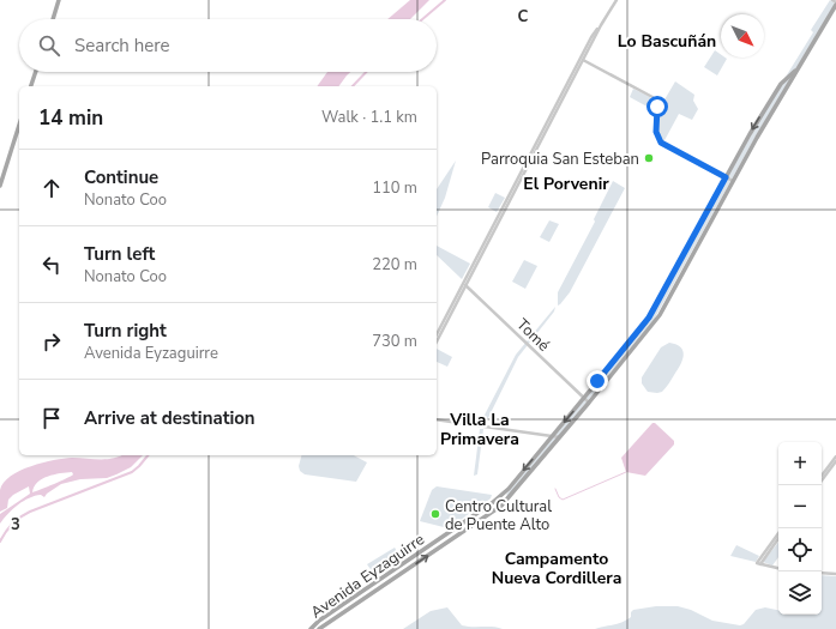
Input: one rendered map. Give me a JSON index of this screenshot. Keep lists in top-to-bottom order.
{
  "streets": {
    "main road": ["Avenida Eyzaguirre"],
    "street": ["Tomé"]
  },
  "crossings": [
    ["Tomé", "Avenida Eyzaguirre"]
  ],
  "districts": [
    "Lo Bascuñán",
    "El Porvenir",
    "Villa La Primavera",
    "Campamento Nueva Cordillera"
  ],
  "places": ["Parroquia San Esteban", "Centro Cultural de Puente Alto"],
  "north": "bottom right",
  "page": {
    "search": "Search here",
    "heading": ["14 min", "Walk · 1.1 km"],
    "list": [
      ["Continue", "Nonato Coo", "110 m"],
      ["Turn left", "Nonato Coo", "220 m"],
      ["Turn right", "Avenida Eyzaguirre", "730 m"],
      "Arrive at destination"
    ],
    "map_buttons": ["+", "−"]
  },
  "grid": {
    "columns": ["C"],
    "rows": ["3"]
  }
}
